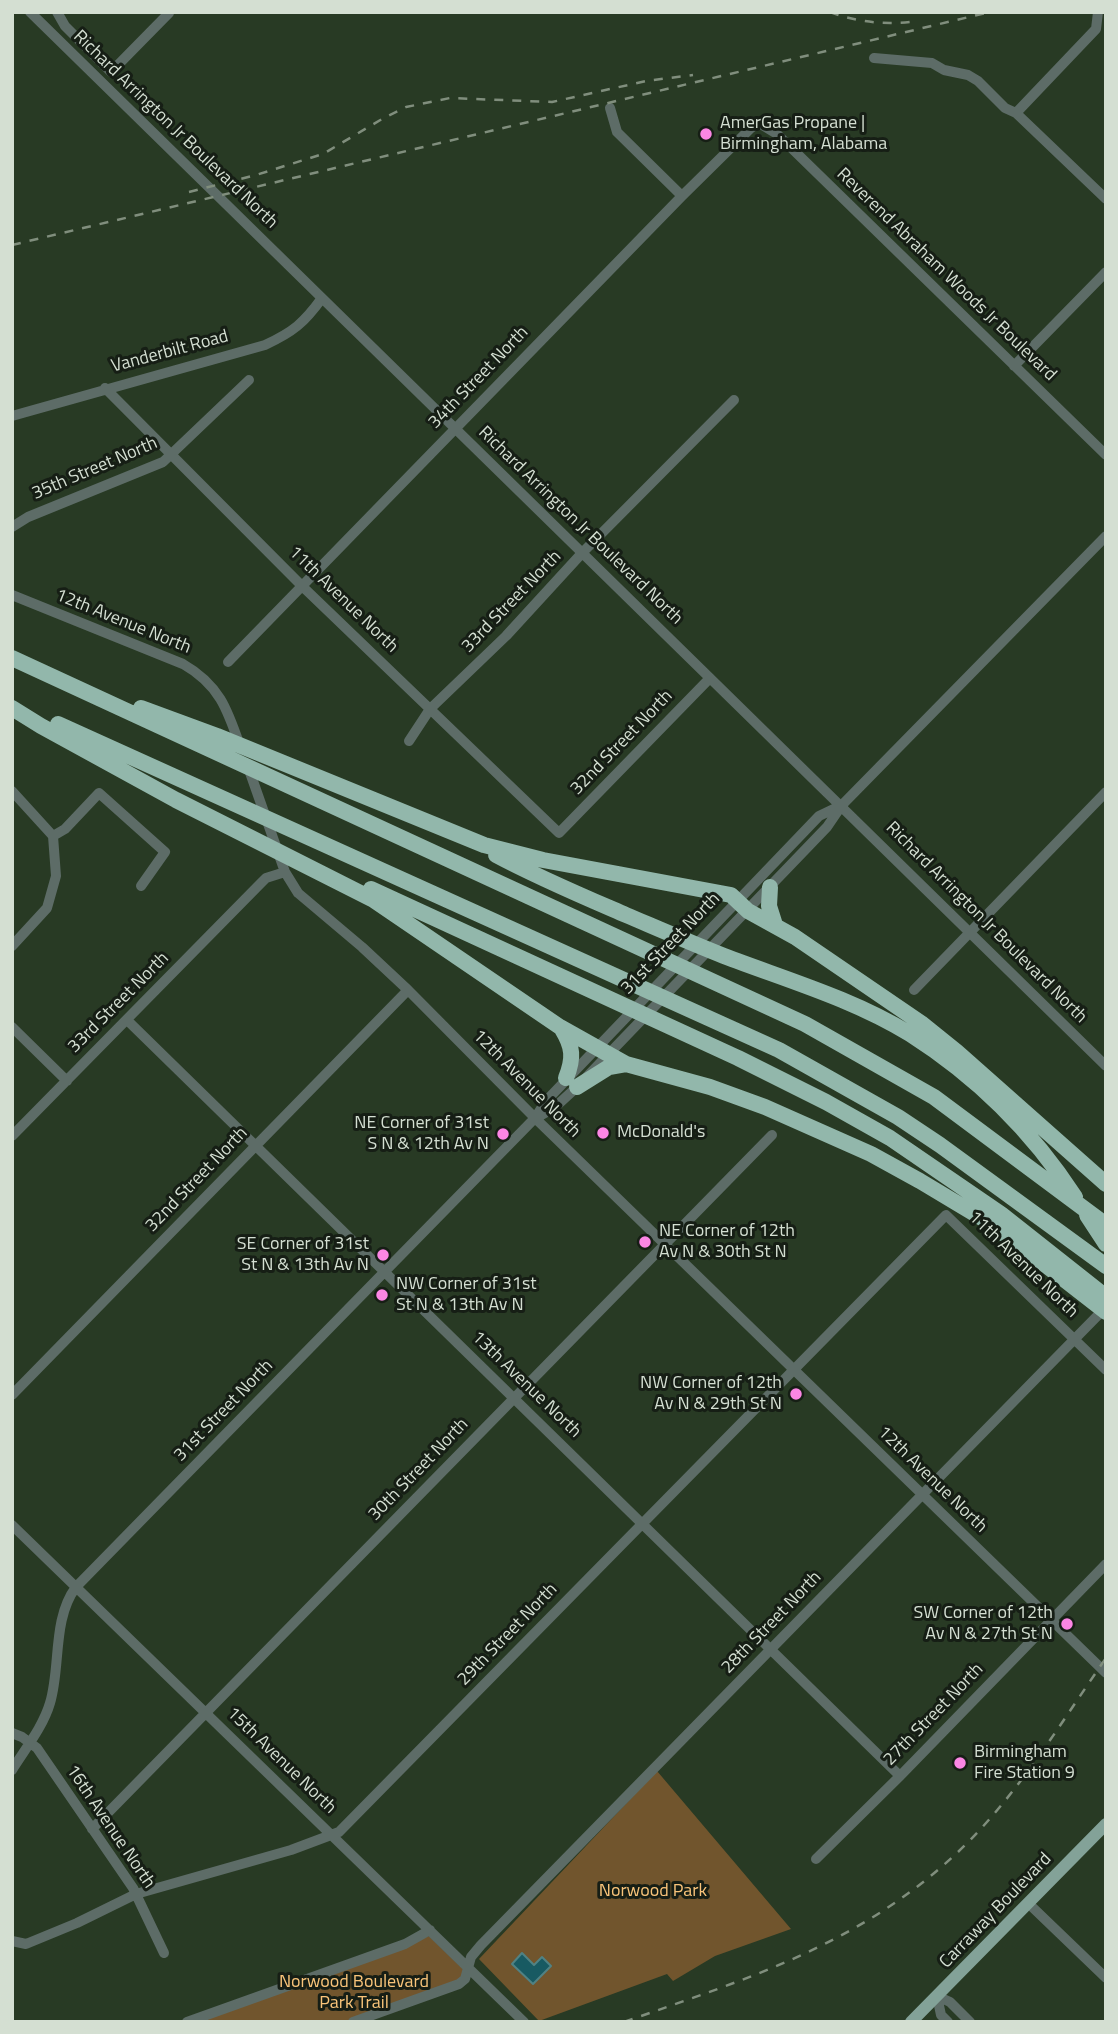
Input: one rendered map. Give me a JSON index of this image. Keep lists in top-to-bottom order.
{
  "streets": {
    "main road": ["Carraway Boulevard"],
    "street": [
      "Richard Arrington Jr Boulevard North",
      "Reverend Abraham Woods Jr Boulevard",
      "Vanderbilt Road",
      "34th Street North",
      "35th Street North",
      "11th Avenue North",
      "33rd Street North",
      "12th Avenue North",
      "32nd Street North",
      "31st Street North",
      "13th Avenue North",
      "30th Street North",
      "28th Street North",
      "29th Street North",
      "27th Street North",
      "15th Avenue North",
      "16th Avenue North"
    ]
  },
  "crossings": [
    ["Richard Arrington Jr Boulevard North", "Vanderbilt Road"],
    ["Richard Arrington Jr Boulevard North", "34th Street North"],
    ["Richard Arrington Jr Boulevard North", "33rd Street North"],
    ["Richard Arrington Jr Boulevard North", "32nd Street North"],
    ["Richard Arrington Jr Boulevard North", "31st Street North"],
    ["Reverend Abraham Woods Jr Boulevard", "34th Street North"],
    ["Vanderbilt Road", "11th Avenue North"],
    ["34th Street North", "11th Avenue North"],
    ["35th Street North", "11th Avenue North"],
    ["11th Avenue North", "33rd Street North"],
    ["11th Avenue North", "32nd Street North"],
    ["11th Avenue North", "28th Street North"],
    ["11th Avenue North", "29th Street North"],
    ["33rd Street North", "12th Avenue North"],
    ["33rd Street North", "13th Avenue North"],
    ["12th Avenue North", "32nd Street North"],
    ["12th Avenue North", "31st Street North"],
    ["12th Avenue North", "30th Street North"],
    ["12th Avenue North", "28th Street North"],
    ["12th Avenue North", "29th Street North"],
    ["12th Avenue North", "27th Street North"],
    ["32nd Street North", "13th Avenue North"],
    ["31st Street North", "13th Avenue North"],
    ["31st Street North", "15th Avenue North"],
    ["31st Street North", "16th Avenue North"],
    ["13th Avenue North", "30th Street North"],
    ["13th Avenue North", "28th Street North"],
    ["13th Avenue North", "29th Street North"],
    ["13th Avenue North", "27th Street North"],
    ["30th Street North", "15th Avenue North"],
    ["30th Street North", "16th Avenue North"],
    ["28th Street North", "15th Avenue North"],
    ["29th Street North", "15th Avenue North"],
    ["29th Street North", "16th Avenue North"]
  ],
  "parks": ["Norwood Park", "Norwood Boulevard Park Trail"],
  "places": [
    "AmerGas Propane | Birmingham, Alabama",
    "McDonald's",
    "NE Corner of 31st S N & 12th Av N",
    "NE Corner of 12th Av N & 30th St N",
    "SE Corner of 31st St N & 13th Av N",
    "NW Corner of 31st St N & 13th Av N",
    "NW Corner of 12th Av N & 29th St N",
    "SW Corner of 12th Av N & 27th St N",
    "Birmingham Fire Station 9"
  ]
}
